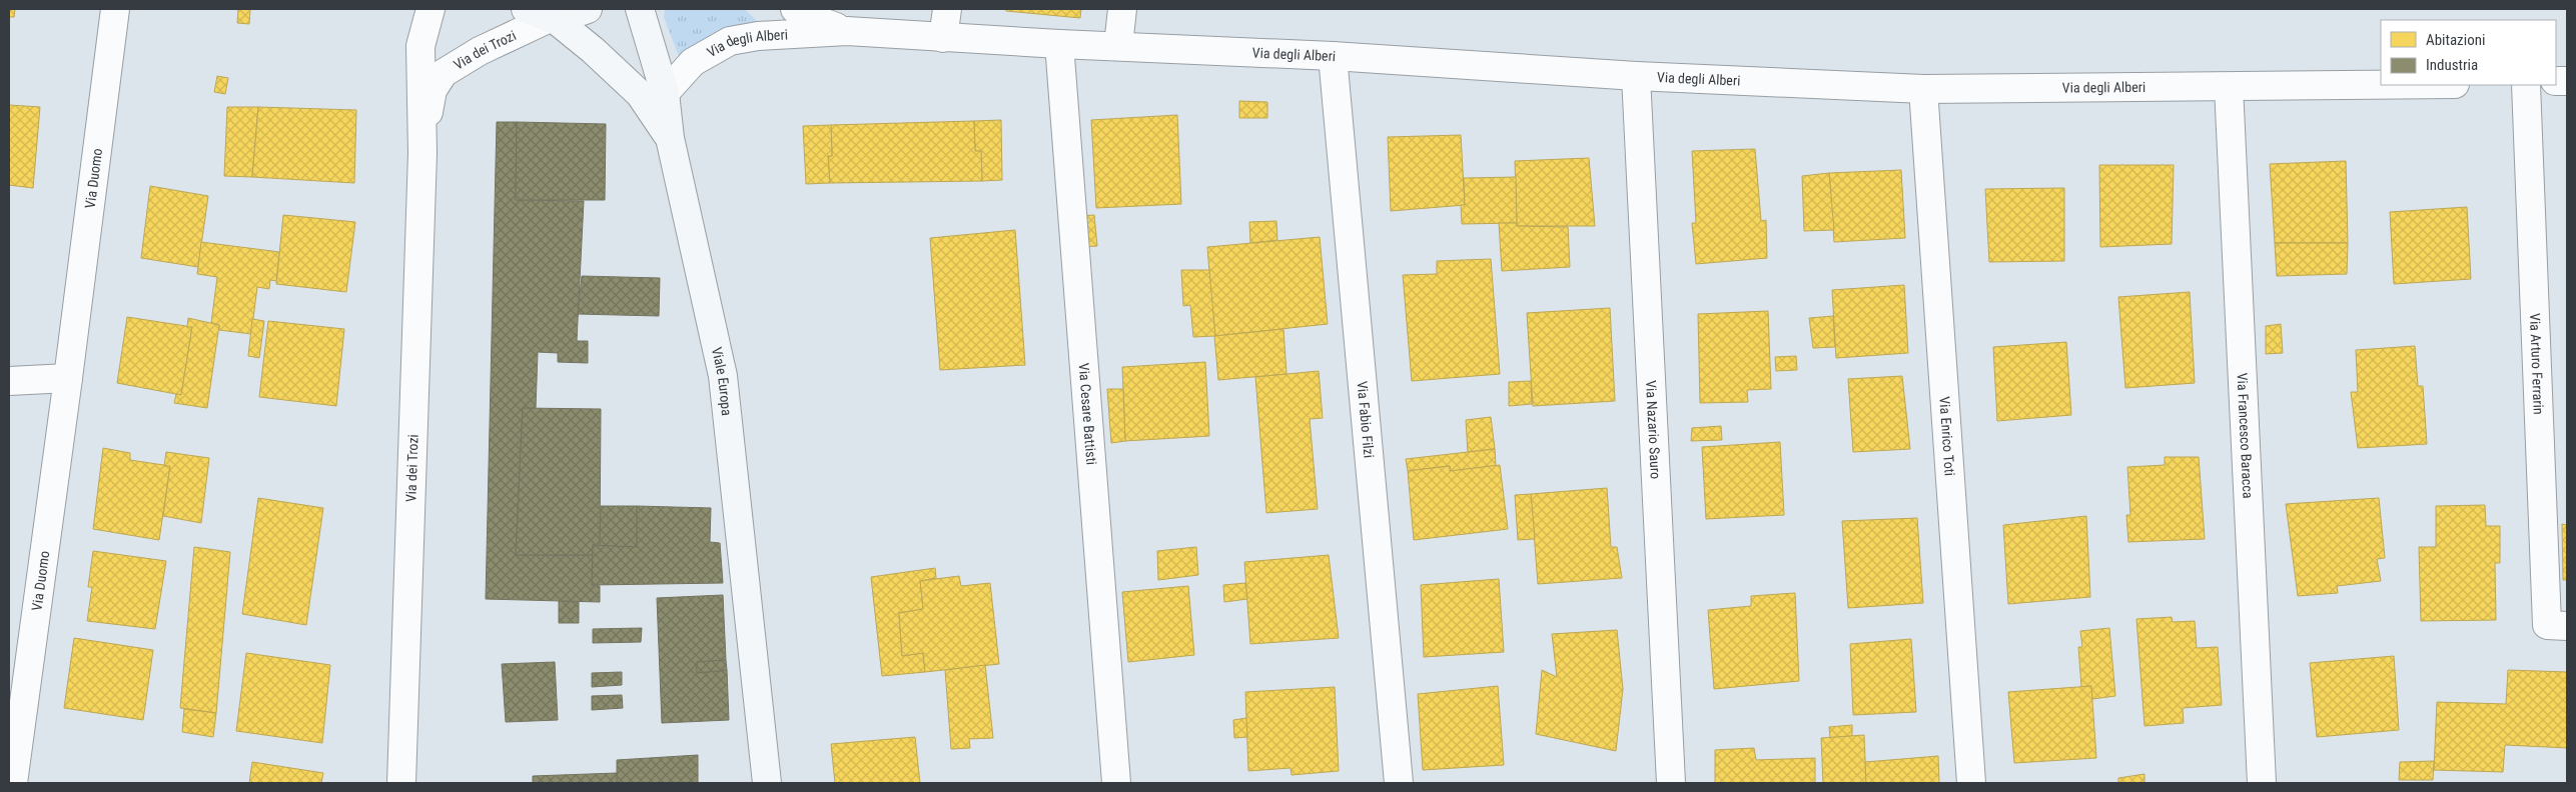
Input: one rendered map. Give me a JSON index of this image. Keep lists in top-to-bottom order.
{
  "streets": {
    "main road": ["Viale Europa"],
    "street": [
      "Via degli Alberi",
      "Via dei Trozi",
      "Via Duomo",
      "Via Arturo Ferrarin",
      "Via Cesare Battisti",
      "Via Fabio Filzi",
      "Via Nazario Sauro",
      "Via Francesco Baracca",
      "Via Enrico Toti"
    ]
  },
  "crossings": [
    ["Via degli Alberi", "Viale Europa"],
    ["Via degli Alberi", "Via Cesare Battisti"],
    ["Via degli Alberi", "Via Fabio Filzi"],
    ["Via degli Alberi", "Via Nazario Sauro"],
    ["Via degli Alberi", "Via Francesco Baracca"],
    ["Via degli Alberi", "Via Enrico Toti"],
    ["Via dei Trozi", "Viale Europa"]
  ],
  "legend": ["Abitazioni", "Industria"]
}
